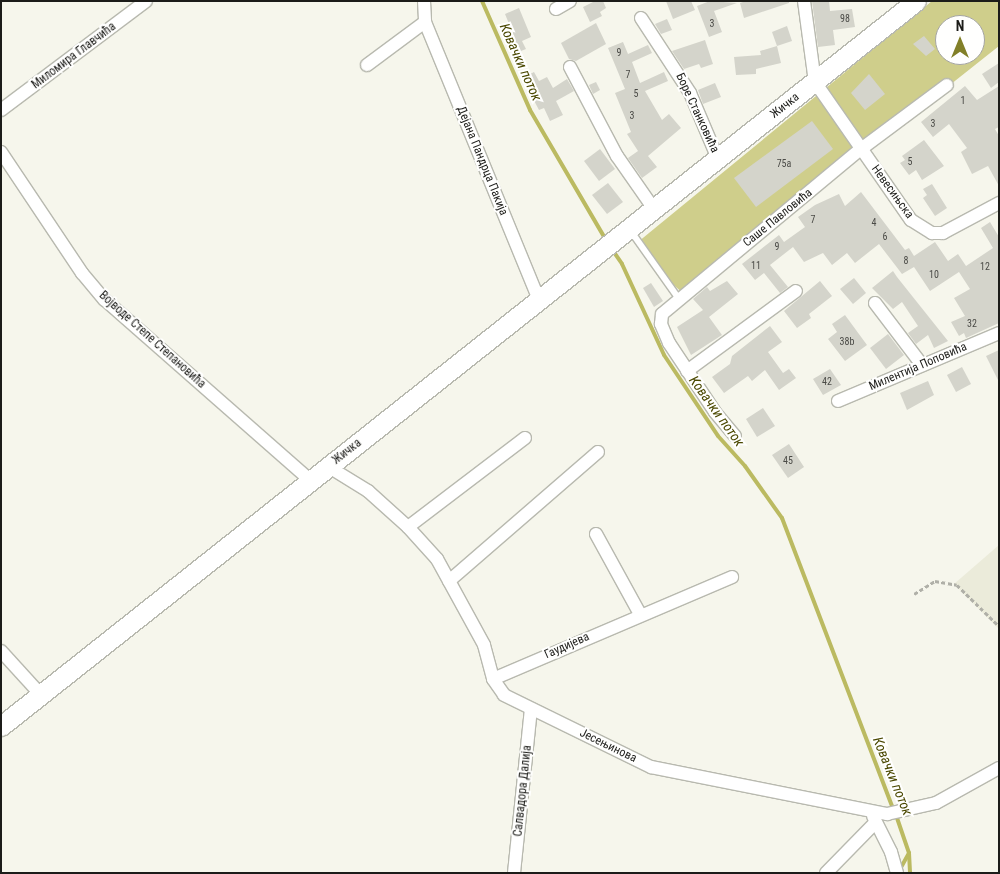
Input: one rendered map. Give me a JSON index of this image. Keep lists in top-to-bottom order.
{
  "streets": {
    "main road": ["Жичка"],
    "street": [
      "Миломира Главчића",
      "Боре Станковића",
      "Дејана Пандрца Пакија",
      "Невесињска",
      "Саше Павловића",
      "Војводе Степе Степановића",
      "Милентија Поповића",
      "Гаудијева",
      "Јесењинова",
      "Салвадора Далија"
    ]
  },
  "crossings": [
    ["Жичка", "Боре Станковића"],
    ["Жичка", "Дејана Пандрца Пакија"],
    ["Жичка", "Невесињска"],
    ["Жичка", "Војводе Степе Степановића"],
    ["Жичка", "Јесењинова"],
    ["Невесињска", "Саше Павловића"],
    ["Гаудијева", "Јесењинова"],
    ["Јесењинова", "Салвадора Далија"]
  ],
  "water": ["Ковачки поток"],
  "house_numbers": [
    "98",
    "3",
    "9",
    "7",
    "5",
    "1",
    "3",
    "3",
    "5",
    "75a",
    "7",
    "4",
    "6",
    "9",
    "8",
    "11",
    "12",
    "10",
    "32",
    "38b",
    "42",
    "45"
  ],
  "north": "top"
}
